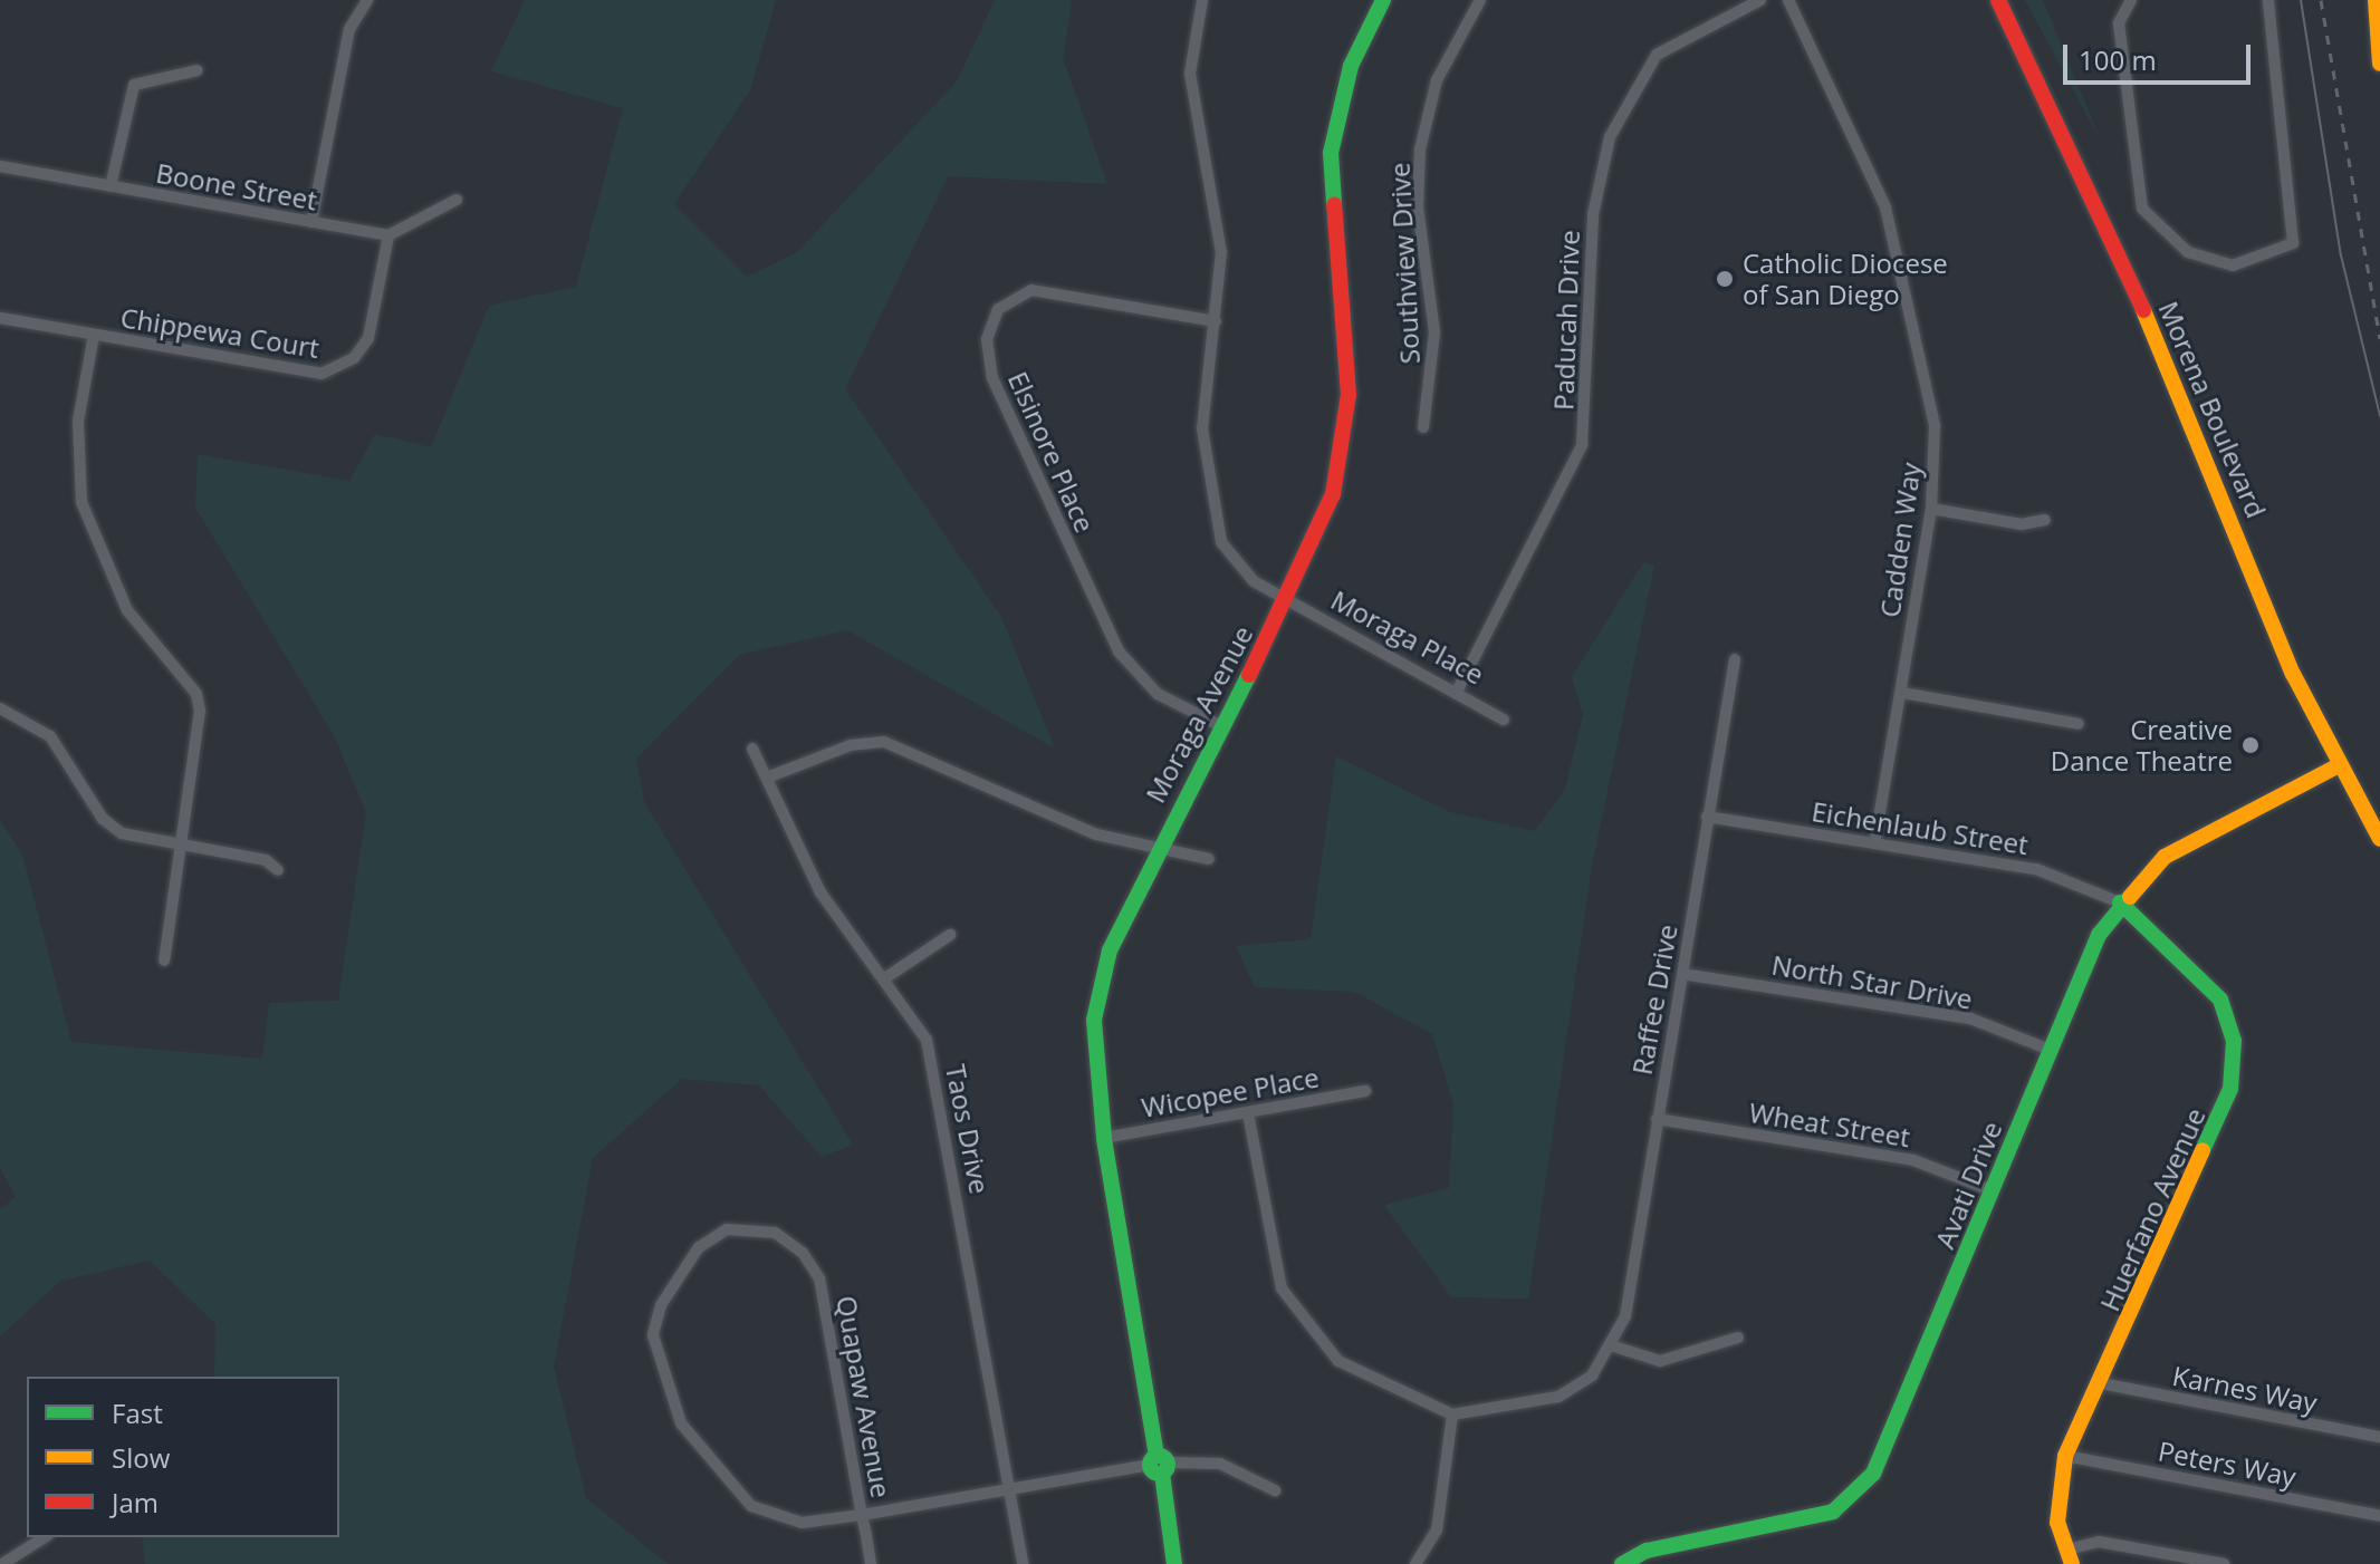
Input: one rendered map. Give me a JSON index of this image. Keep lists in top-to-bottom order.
{
  "streets": {
    "main road": [
      "Morena Boulevard",
      "Moraga Avenue",
      "Avati Drive",
      "Huerfano Avenue"
    ],
    "street": [
      "Boone Street",
      "Southview Drive",
      "Paducah Drive",
      "Chippewa Court",
      "Elsinore Place",
      "Cadden Way",
      "Moraga Place",
      "Eichenlaub Street",
      "North Star Drive",
      "Raffee Drive",
      "Wicopee Place",
      "Wheat Street",
      "Taos Drive",
      "Karnes Way",
      "Quapaw Avenue",
      "Peters Way"
    ]
  },
  "crossings": [
    ["Boone Street", "Chippewa Court"],
    ["Paducah Drive", "Moraga Place"],
    ["Morena Boulevard", "Avati Drive"],
    ["Elsinore Place", "Moraga Place"],
    ["Elsinore Place", "Moraga Avenue"],
    ["Cadden Way", "Eichenlaub Street"],
    ["Moraga Place", "Moraga Avenue"],
    ["Moraga Avenue", "Wicopee Place"],
    ["Eichenlaub Street", "Raffee Drive"],
    ["Eichenlaub Street", "Avati Drive"],
    ["Eichenlaub Street", "Huerfano Avenue"],
    ["North Star Drive", "Raffee Drive"],
    ["North Star Drive", "Avati Drive"],
    ["Raffee Drive", "Wheat Street"],
    ["Wheat Street", "Avati Drive"],
    ["Avati Drive", "Huerfano Avenue"],
    ["Huerfano Avenue", "Karnes Way"],
    ["Huerfano Avenue", "Peters Way"]
  ],
  "places": ["Catholic Diocese of San Diego", "Creative Dance Theatre"],
  "legend": ["Fast", "Slow", "Jam"],
  "scale_bar": "100 m"
}
